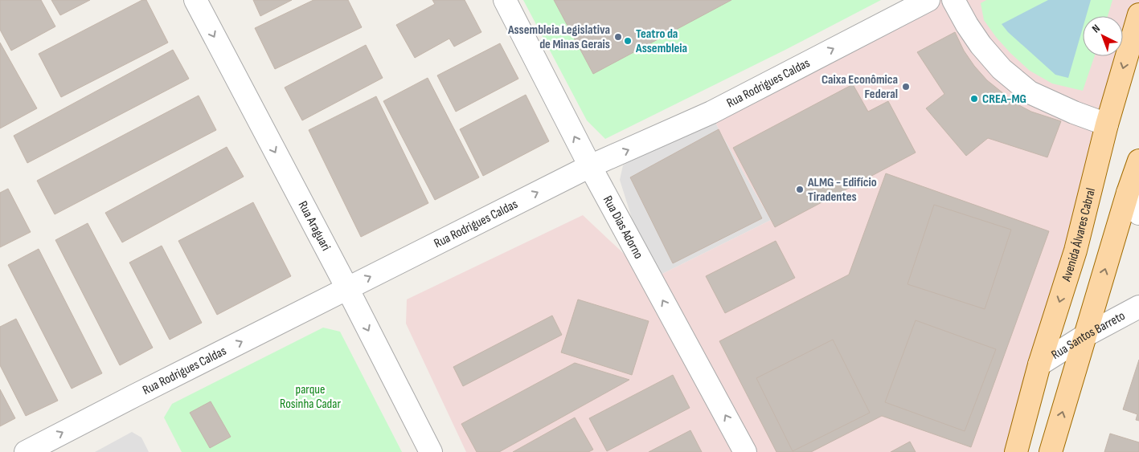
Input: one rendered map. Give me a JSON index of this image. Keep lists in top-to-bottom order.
{
  "streets": {
    "main road": ["Avenida Álvares Cabral"],
    "street": [
      "Rua Rodrigues Caldas",
      "Rua Araguari",
      "Rua Dias Adorno",
      "Rua Santos Barreto"
    ]
  },
  "crossings": [
    ["Rua Rodrigues Caldas", "Rua Araguari"],
    ["Rua Rodrigues Caldas", "Rua Dias Adorno"],
    ["Avenida Álvares Cabral", "Rua Santos Barreto"]
  ],
  "one_way": ["Rua Rodrigues Caldas", "Rua Araguari", "Rua Dias Adorno"],
  "parks": ["parque Rosinha Cadar"],
  "places": [
    "Assembleia Legislativa de Minas Gerais",
    "Teatro da Assembleia",
    "Caixa Econômica Federal",
    "CREA-MG",
    "ALMG - Edifício Tiradentes"
  ],
  "north": "top left"
}
